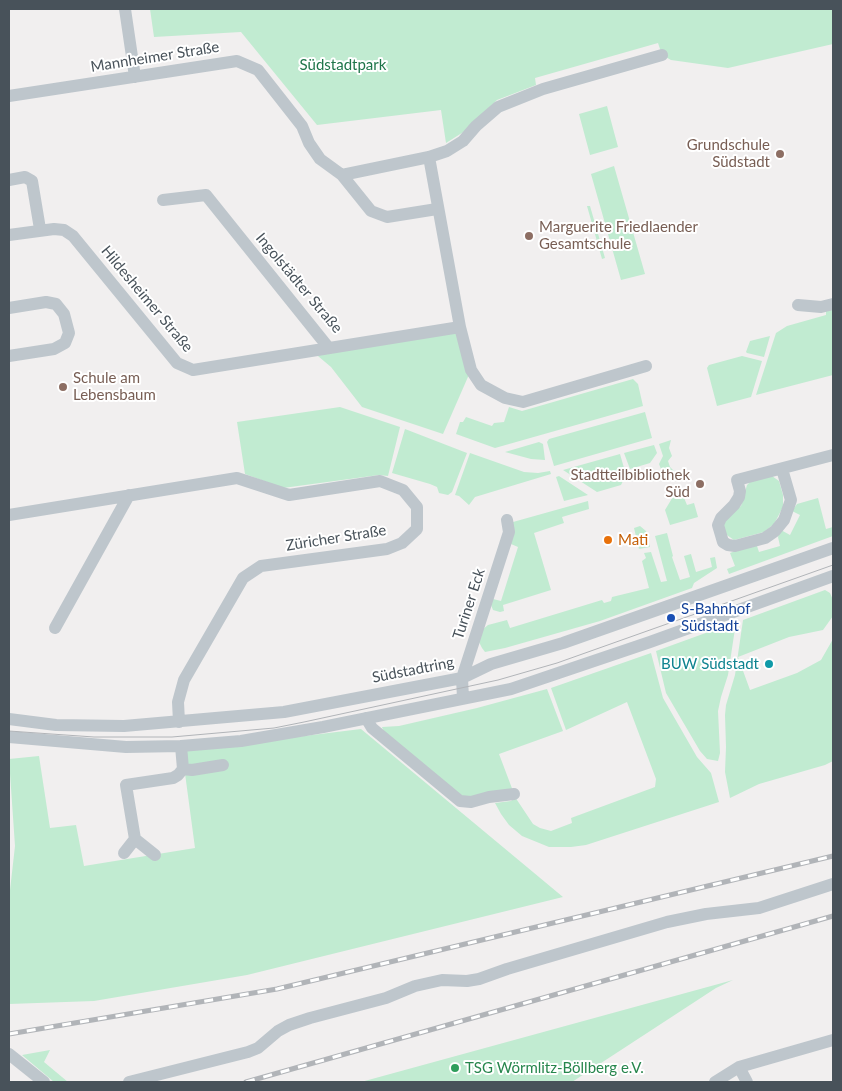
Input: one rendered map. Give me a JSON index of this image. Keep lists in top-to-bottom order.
{
  "streets": {
    "street": [
      "Mannheimer Straße",
      "Ingolstädter Straße",
      "Hildesheimer Straße",
      "Züricher Straße",
      "Turiner Eck",
      "Südstadtring"
    ]
  },
  "crossings": [
    ["Ingolstädter Straße", "Hildesheimer Straße"],
    ["Züricher Straße", "Südstadtring"],
    ["Turiner Eck", "Südstadtring"]
  ],
  "parks": ["Südstadtpark"],
  "places": [
    "Grundschule Südstadt",
    "Marguerite Friedlaender Gesamtschule",
    "Schule am Lebensbaum",
    "Stadtteilbibliothek Süd",
    "Mati",
    "S-Bahnhof Südstadt",
    "BUW Südstadt",
    "TSG Wörmlitz-Böllberg e.V."
  ]
}
